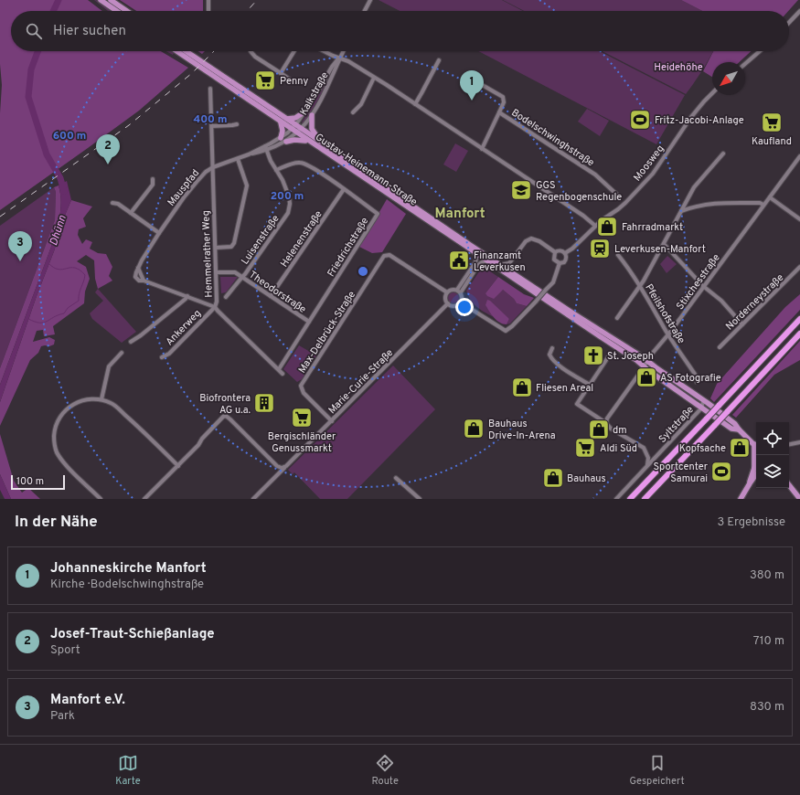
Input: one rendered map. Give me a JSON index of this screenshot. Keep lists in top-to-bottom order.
{
  "streets": {
    "main road": ["Gustav-Heinemann-Straße"],
    "street": [
      "Kalkstraße",
      "Bodelschwinghstraße",
      "Moosweg",
      "Mauspfad",
      "Helenenstraße",
      "Luisenstraße",
      "Friedrichstraße",
      "Hemmelrather Weg",
      "Stixchesstraße",
      "Theodorstraße",
      "Norderneystraße",
      "Pfeilshofstraße",
      "Ankerweg",
      "Max-Delbrück-Straße",
      "Marie-Curie-Straße",
      "Syltstraße"
    ]
  },
  "crossings": [
    ["Kalkstraße", "Gustav-Heinemann-Straße"],
    ["Kalkstraße", "Mauspfad"],
    ["Gustav-Heinemann-Straße", "Mauspfad"],
    ["Gustav-Heinemann-Straße", "Stixchesstraße"],
    ["Gustav-Heinemann-Straße", "Syltstraße"],
    ["Mauspfad", "Luisenstraße"],
    ["Mauspfad", "Hemmelrather Weg"],
    ["Helenenstraße", "Friedrichstraße"],
    ["Helenenstraße", "Theodorstraße"],
    ["Luisenstraße", "Friedrichstraße"],
    ["Luisenstraße", "Theodorstraße"],
    ["Friedrichstraße", "Hemmelrather Weg"],
    ["Friedrichstraße", "Theodorstraße"],
    ["Hemmelrather Weg", "Theodorstraße"],
    ["Hemmelrather Weg", "Ankerweg"],
    ["Stixchesstraße", "Pfeilshofstraße"],
    ["Max-Delbrück-Straße", "Marie-Curie-Straße"]
  ],
  "districts": ["Manfort"],
  "water": ["Dhünn"],
  "parks": ["Heidehöhe"],
  "places": {
    "supermarket": [
      "Penny",
      "Kaufland",
      "Bergischländer Genussmarkt",
      "Aldi Süd"
    ],
    "sports": ["Fritz-Jacobi-Anlage", "Sportcenter Samurai"],
    "school or university": ["GGS Regenbogenschule"],
    "shop": [
      "Fahrradmarkt",
      "AS Fotografie",
      "Fliesen Areal",
      "Bauhaus Drive-In-Arena",
      "dm",
      "Kopfsache",
      "Bauhaus"
    ],
    "station": ["Leverkusen-Manfort"],
    "public building": ["Finanzamt Leverkusen"],
    "church": ["St. Joseph"],
    "building": ["Biofrontera AG u.a."]
  },
  "scale_bar": "100 m",
  "north": "bottom left",
  "page": {
    "search": "Hier suchen",
    "pins": ["1", "2", "3"],
    "scale": "100 m",
    "heading": ["In der Nähe", "3 Ergebnisse"],
    "list": [
      {
        "mark": "1",
        "name": "Johanneskirche Manfort",
        "note": "Kirche · Bodelschwinghstraße",
        "value": "380 m"
      },
      {
        "mark": "2",
        "name": "Josef-Traut-Schießanlage",
        "note": "Sport",
        "value": "710 m"
      },
      {
        "mark": "3",
        "name": "Manfort e.V.",
        "note": "Park",
        "value": "830 m"
      }
    ],
    "nav": ["Karte", "Route", "Gespeichert"]
  },
  "rings": ["400 m", "600 m", "200 m"]
}
